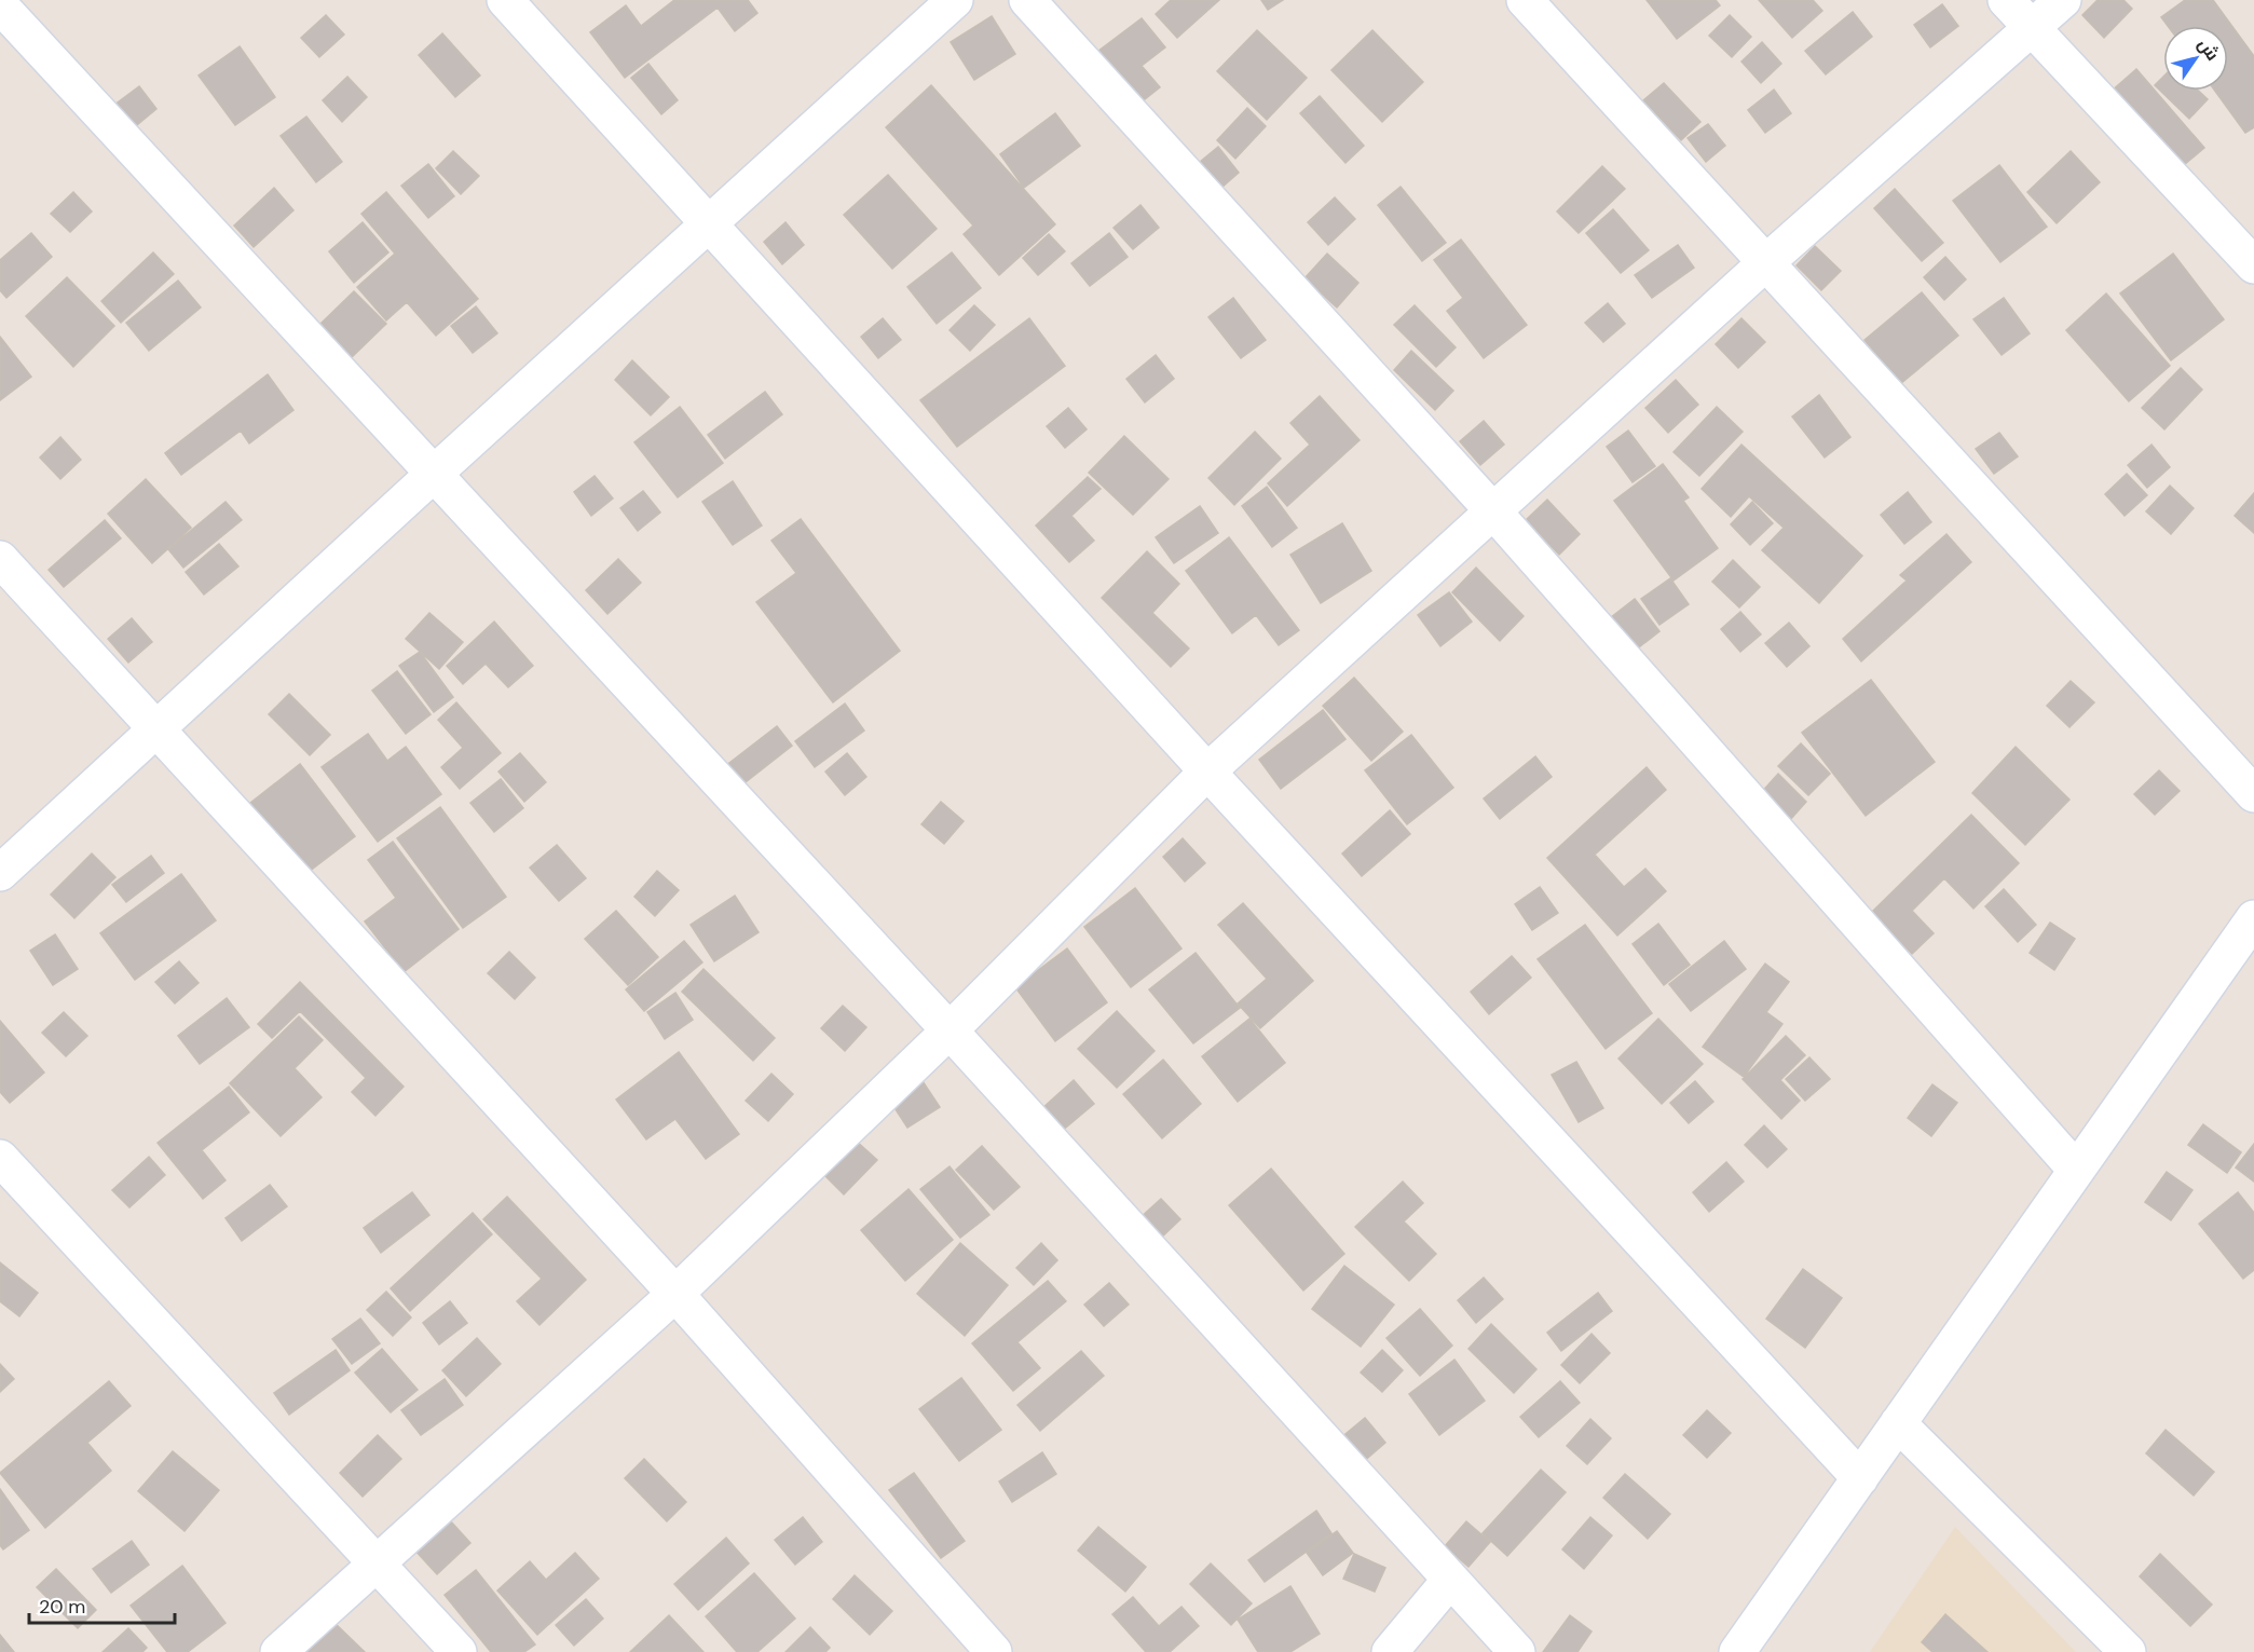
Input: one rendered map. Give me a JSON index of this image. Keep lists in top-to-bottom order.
{
  "scale_bar": "20 m",
  "north": "top right"
}
